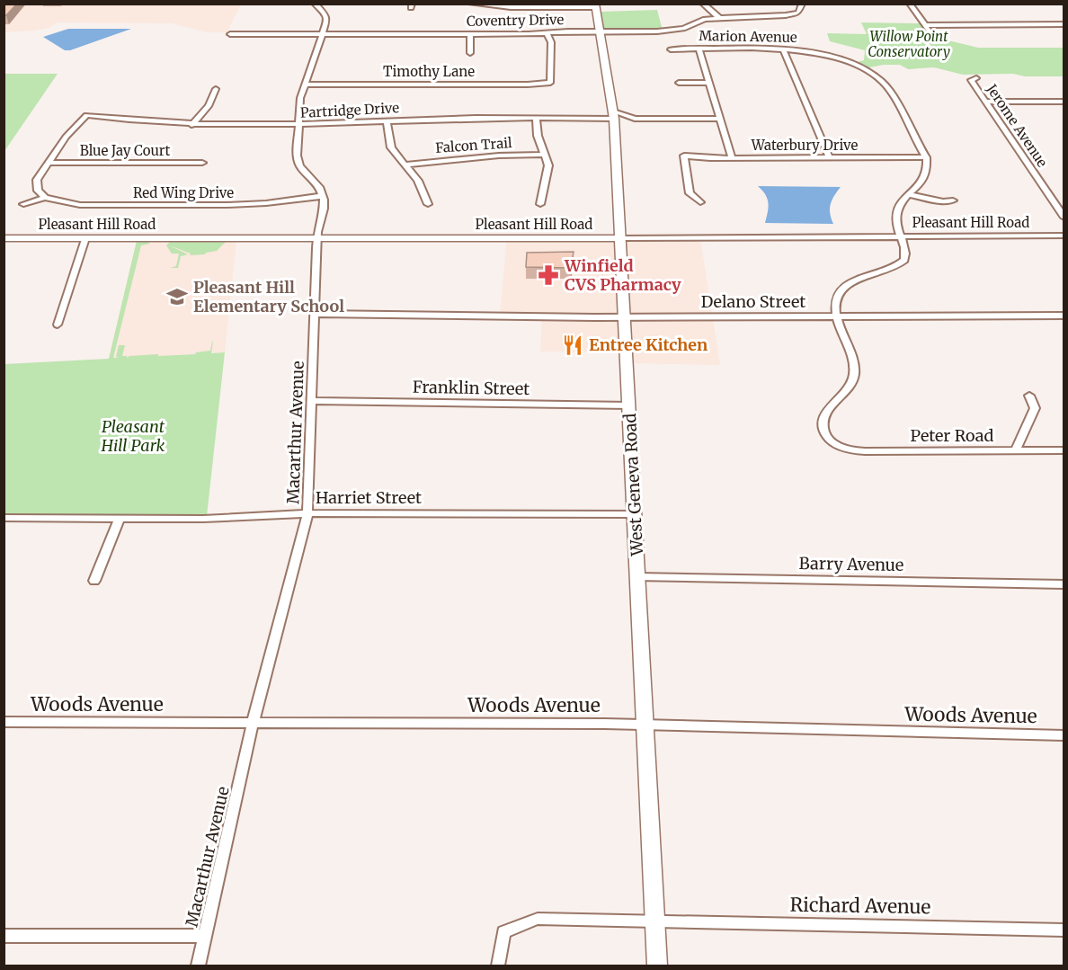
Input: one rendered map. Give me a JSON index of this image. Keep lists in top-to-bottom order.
{
  "streets": {
    "main road": ["Pleasant Hill Road", "West Geneva Road"],
    "street": [
      "Coventry Drive",
      "Marion Avenue",
      "Timothy Lane",
      "Partridge Drive",
      "Jerome Avenue",
      "Falcon Trail",
      "Waterbury Drive",
      "Blue Jay Court",
      "Red Wing Drive",
      "Delano Street",
      "Franklin Street",
      "Macarthur Avenue",
      "Peter Road",
      "Harriet Street",
      "Barry Avenue",
      "Woods Avenue",
      "Richard Avenue"
    ]
  },
  "crossings": [
    ["Coventry Drive", "Timothy Lane"],
    ["Coventry Drive", "West Geneva Road"],
    ["Marion Avenue", "Waterbury Drive"],
    ["Partridge Drive", "Blue Jay Court"],
    ["Partridge Drive", "West Geneva Road"],
    ["Red Wing Drive", "Macarthur Avenue"],
    ["Pleasant Hill Road", "Macarthur Avenue"],
    ["Pleasant Hill Road", "West Geneva Road"],
    ["Delano Street", "Macarthur Avenue"],
    ["Delano Street", "Peter Road"],
    ["Delano Street", "West Geneva Road"],
    ["Franklin Street", "Macarthur Avenue"],
    ["Franklin Street", "West Geneva Road"],
    ["Macarthur Avenue", "Harriet Street"],
    ["Macarthur Avenue", "Woods Avenue"],
    ["West Geneva Road", "Harriet Street"],
    ["West Geneva Road", "Barry Avenue"],
    ["West Geneva Road", "Woods Avenue"],
    ["West Geneva Road", "Richard Avenue"]
  ],
  "parks": ["Willow Point Conservatory", "Pleasant Hill Park"],
  "places": {
    "pharmacy": ["Winfield CVS Pharmacy"],
    "school or university": ["Pleasant Hill Elementary School"],
    "restaurant": ["Entree Kitchen"]
  }
}
